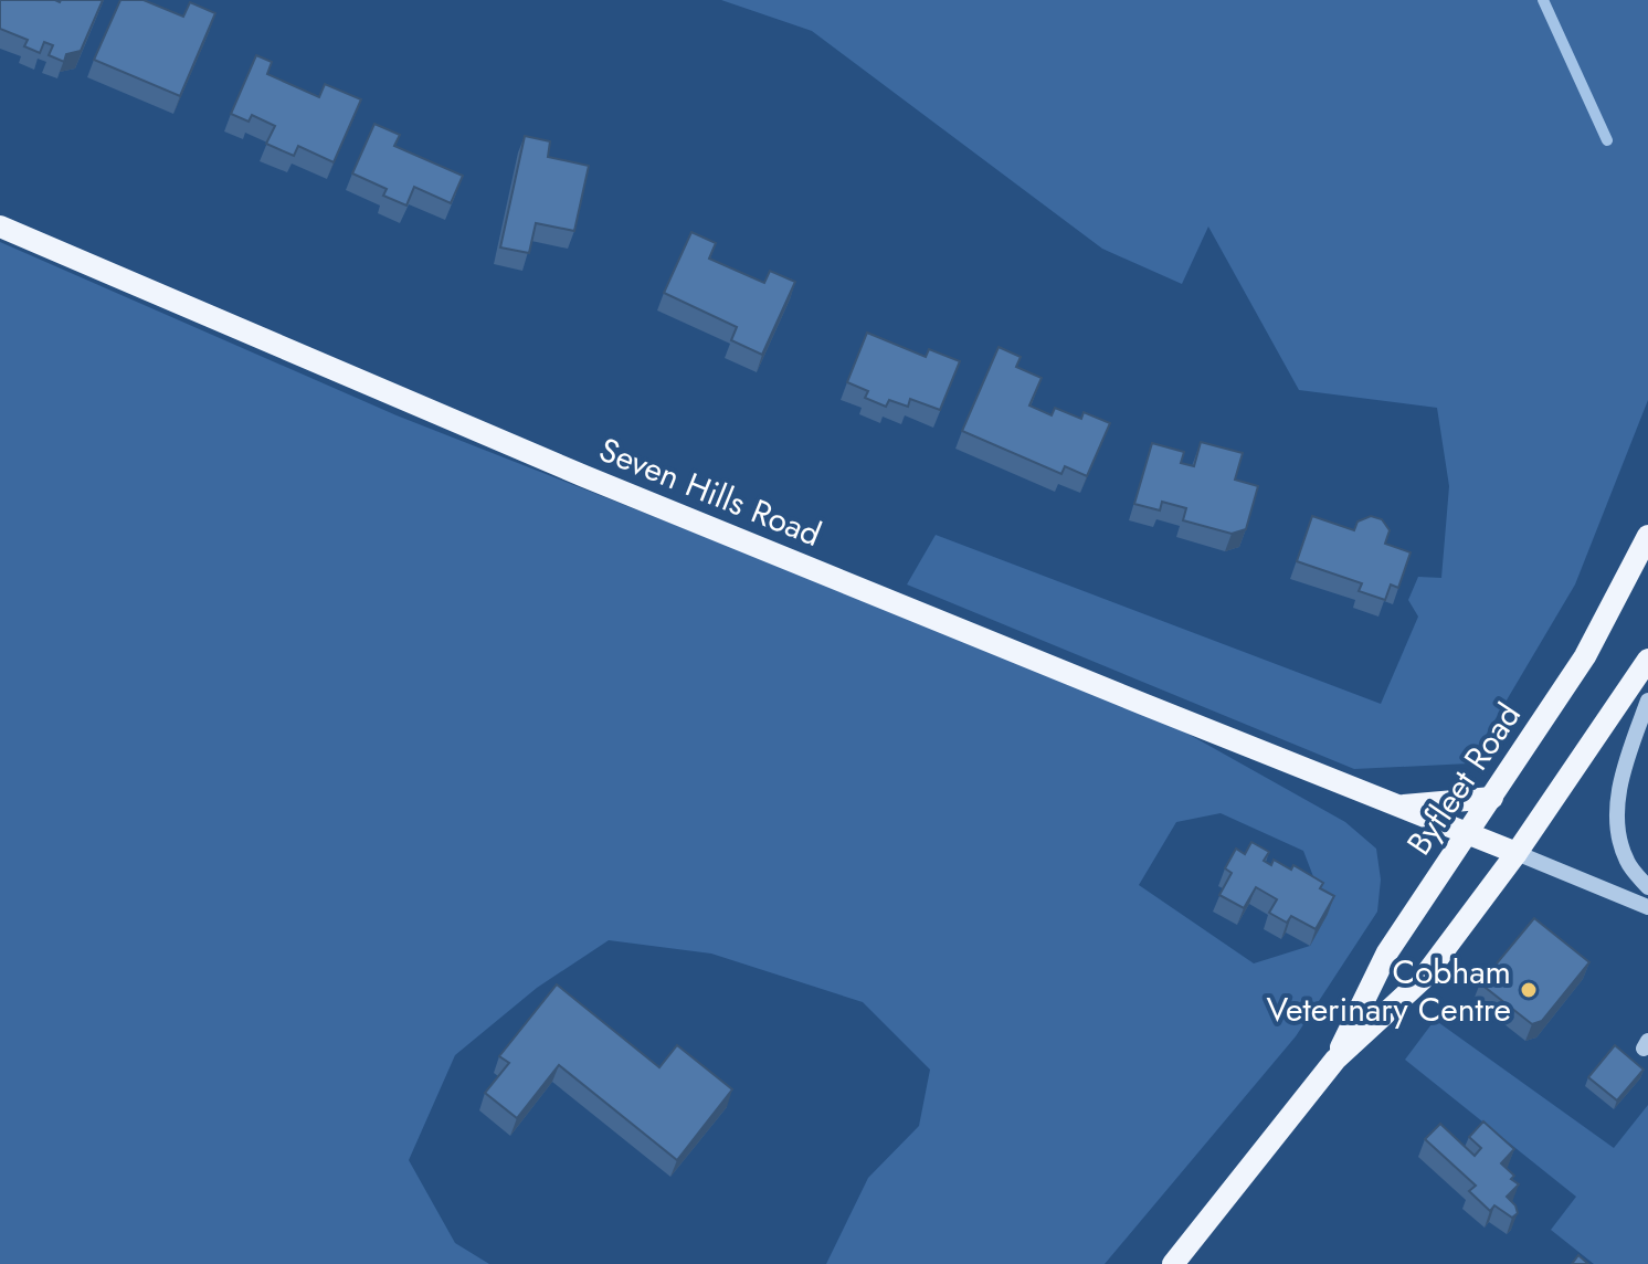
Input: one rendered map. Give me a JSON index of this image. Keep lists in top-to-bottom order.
{
  "streets": {
    "main road": ["Seven Hills Road", "Byfleet Road"]
  },
  "crossings": [
    ["Seven Hills Road", "Byfleet Road"]
  ],
  "places": ["Cobham Veterinary Centre"]
}
